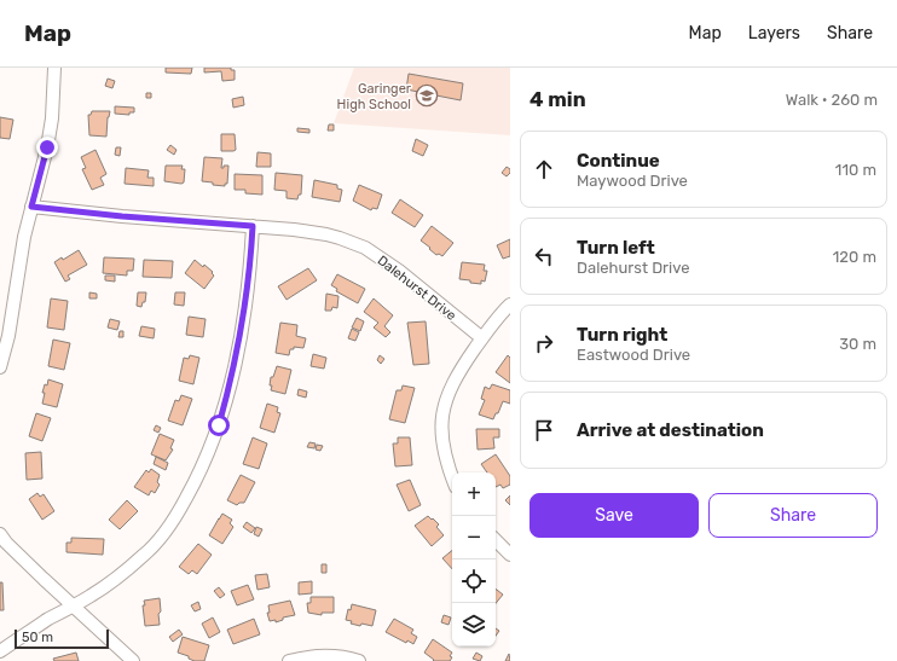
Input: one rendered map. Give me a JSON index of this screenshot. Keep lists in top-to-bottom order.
{
  "streets": {
    "street": ["Dalehurst Drive"]
  },
  "places": {
    "school or university": ["Garinger High School"]
  },
  "scale_bar": "50 m",
  "page": {
    "header": "Map",
    "nav": ["Map", "Layers", "Share"],
    "heading": ["4 min", "Walk · 260 m"],
    "list": [
      ["Continue", "Maywood Drive", "110 m"],
      ["Turn left", "Dalehurst Drive", "120 m"],
      ["Turn right", "Eastwood Drive", "30 m"],
      "Arrive at destination"
    ],
    "map_buttons": ["+", "−"],
    "buttons": ["Save", "Share"],
    "scale": "50 m"
  }
}
